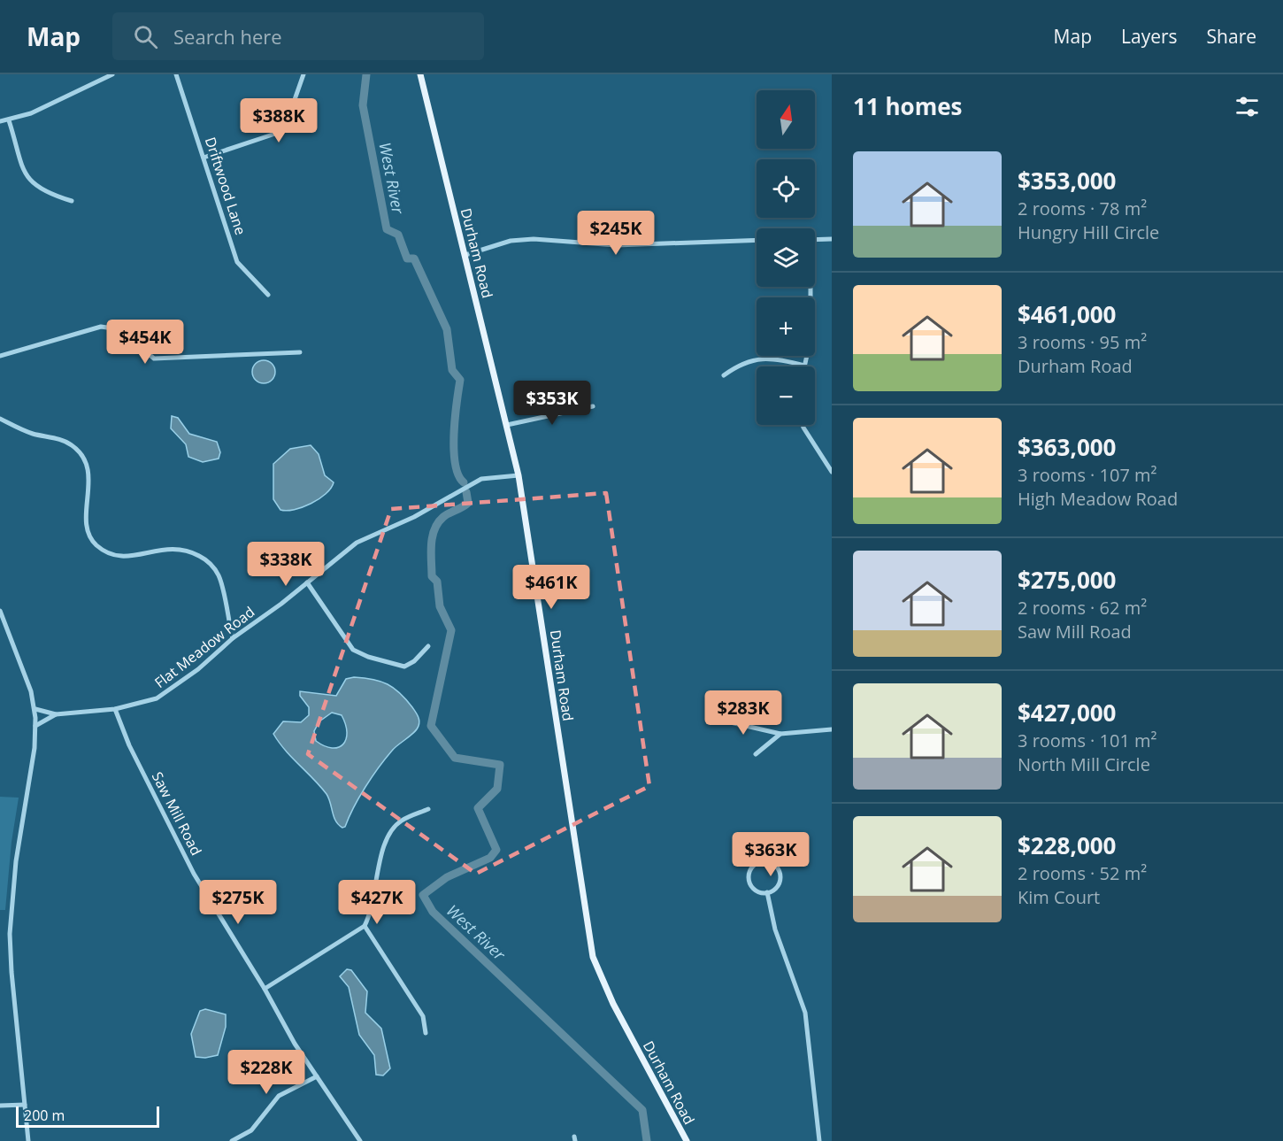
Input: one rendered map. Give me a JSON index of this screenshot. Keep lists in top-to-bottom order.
{
  "streets": {
    "main road": ["Durham Road"],
    "street": ["Driftwood Lane", "Flat Meadow Road", "Saw Mill Road"]
  },
  "crossings": [
    ["Durham Road", "Flat Meadow Road"],
    ["Flat Meadow Road", "Saw Mill Road"]
  ],
  "water": ["West River"],
  "scale_bar": "200 m",
  "north": "top",
  "page": {
    "header": "Map",
    "search": "Search here",
    "nav": ["Map", "Layers", "Share"],
    "heading": "11 homes",
    "map_buttons": ["+", "−"],
    "price": [
      "$388K",
      "$245K",
      "$454K",
      "$353K",
      "$338K",
      "$461K",
      "$283K",
      "$363K",
      "$275K",
      "$427K",
      "$228K"
    ],
    "list": [
      {
        "name": "$353,000",
        "note": "2 rooms · 78 m² · Hungry Hill Circle"
      },
      {
        "name": "$461,000",
        "note": "3 rooms · 95 m² · Durham Road"
      },
      {
        "name": "$363,000",
        "note": "3 rooms · 107 m² · High Meadow Road"
      },
      {
        "name": "$275,000",
        "note": "2 rooms · 62 m² · Saw Mill Road"
      },
      {
        "name": "$427,000",
        "note": "3 rooms · 101 m² · North Mill Circle"
      },
      {
        "name": "$228,000",
        "note": "2 rooms · 52 m² · Kim Court"
      }
    ],
    "scale": "200 m"
  }
}
